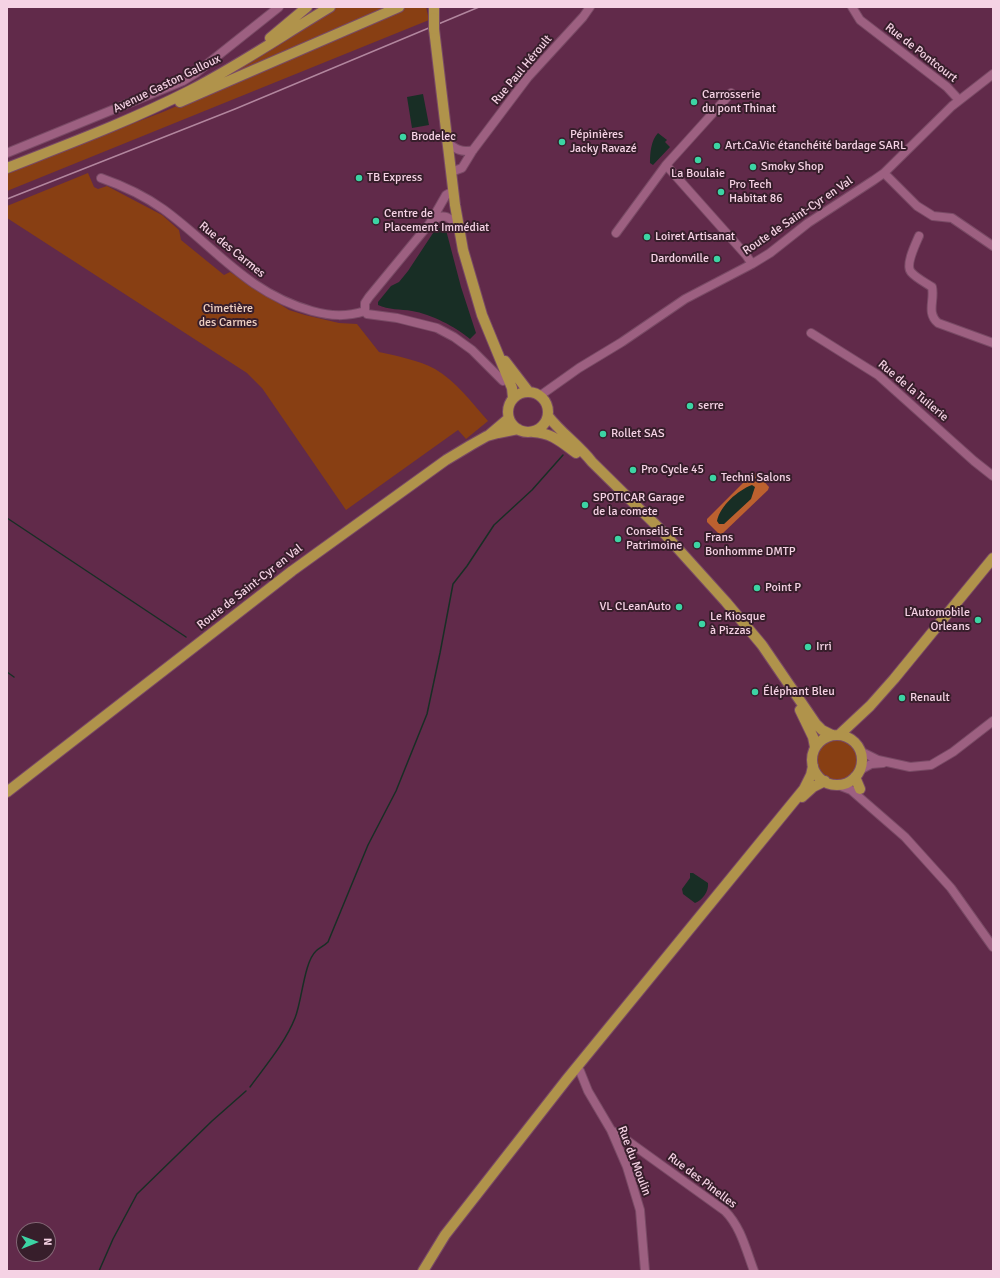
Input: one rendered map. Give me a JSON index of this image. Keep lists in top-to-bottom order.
{
  "streets": {
    "main road": ["Avenue Gaston Galloux", "Route de Saint-Cyr en Val"],
    "street": [
      "Rue de Pontcourt",
      "Rue Paul Héroult",
      "Rue des Carmes",
      "Rue de la Tuilerie",
      "Rue du Moulin",
      "Rue des Pinelles"
    ]
  },
  "crossings": [
    ["Rue de Pontcourt", "Route de Saint-Cyr en Val"],
    ["Rue du Moulin", "Rue des Pinelles"]
  ],
  "parks": ["Cimetière des Carmes"],
  "places": [
    "Carrosserie du pont Thinat",
    "Brodelec",
    "Pépinières Jacky Ravazé",
    "Art.Ca.Vic étanchéité bardage SARL",
    "La Boulaie",
    "Smoky Shop",
    "TB Express",
    "Pro Tech Habitat 86",
    "Centre de Placement Immédiat",
    "Loiret Artisanat",
    "Dardonville",
    "serre",
    "Rollet SAS",
    "Pro Cycle 45",
    "Techni Salons",
    "SPOTICAR Garage de la comete",
    "Conseils Et Patrimoine",
    "Frans Bonhomme DMTP",
    "Point P",
    "VL CLeanAuto",
    "L’Automobile Orleans",
    "Le Kiosque à Pizzas",
    "Irri",
    "Éléphant Bleu",
    "Renault"
  ],
  "north": "right"
}
